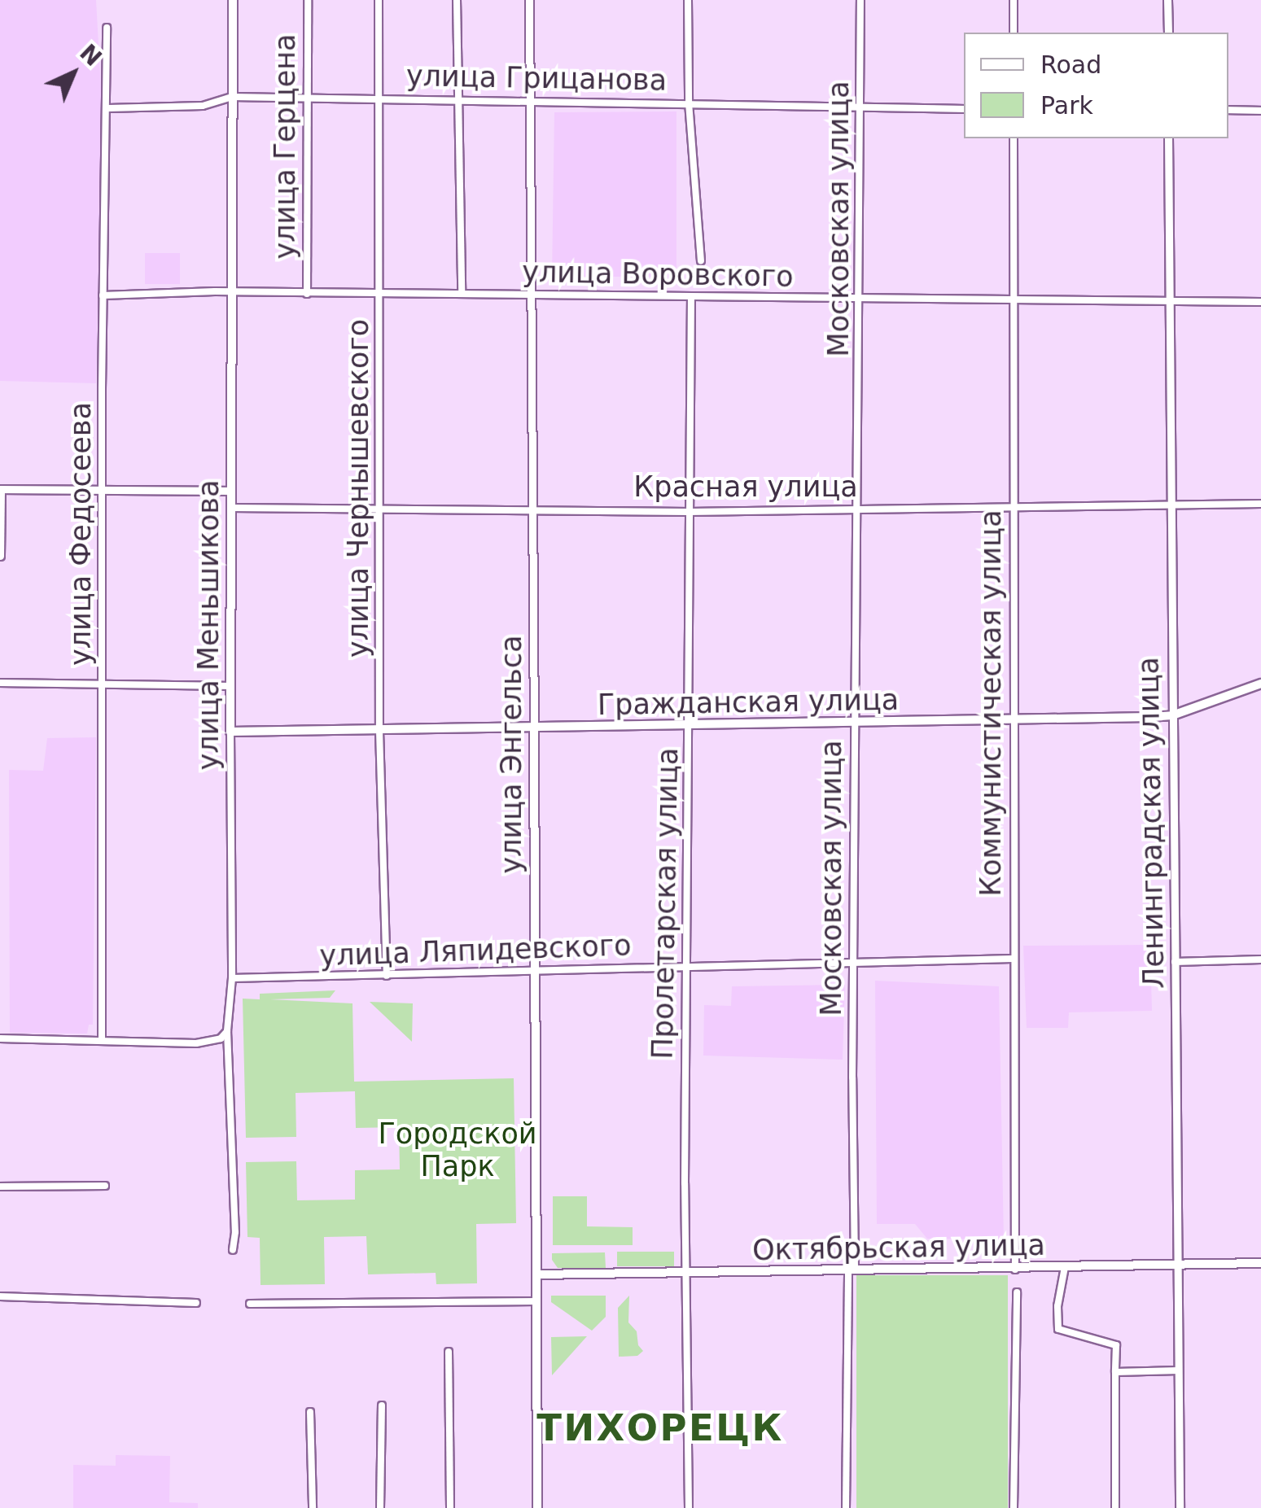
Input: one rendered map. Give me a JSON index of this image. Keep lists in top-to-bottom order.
{
  "streets": {
    "main road": [
      "улица Меньшикова",
      "Гражданская улица",
      "улица Энгельса",
      "Октябрьская улица"
    ],
    "street": [
      "улица Грицанова",
      "улица Герцена",
      "Московская улица",
      "улица Воровского",
      "Красная улица",
      "улица Чернышевского",
      "улица Федосеева",
      "Коммунистическая улица",
      "Ленинградская улица",
      "Пролетарская улица",
      "улица Ляпидевского"
    ]
  },
  "crossings": [
    ["улица Грицанова", "улица Герцена"],
    ["улица Грицанова", "Московская улица"],
    ["улица Грицанова", "улица Чернышевского"],
    ["улица Грицанова", "улица Федосеева"],
    ["улица Грицанова", "улица Меньшикова"],
    ["улица Грицанова", "улица Энгельса"],
    ["улица Герцена", "улица Воровского"],
    ["Московская улица", "улица Воровского"],
    ["Московская улица", "Красная улица"],
    ["Московская улица", "Гражданская улица"],
    ["Московская улица", "улица Ляпидевского"],
    ["Московская улица", "Октябрьская улица"],
    ["улица Воровского", "улица Чернышевского"],
    ["улица Воровского", "улица Федосеева"],
    ["улица Воровского", "улица Меньшикова"],
    ["улица Воровского", "Коммунистическая улица"],
    ["улица Воровского", "улица Энгельса"],
    ["улица Воровского", "Ленинградская улица"],
    ["улица Воровского", "Пролетарская улица"],
    ["Красная улица", "улица Чернышевского"],
    ["Красная улица", "улица Меньшикова"],
    ["Красная улица", "Коммунистическая улица"],
    ["Красная улица", "улица Энгельса"],
    ["Красная улица", "Ленинградская улица"],
    ["Красная улица", "Пролетарская улица"],
    ["улица Чернышевского", "Гражданская улица"],
    ["улица Чернышевского", "улица Ляпидевского"],
    ["улица Меньшикова", "Гражданская улица"],
    ["улица Меньшикова", "улица Ляпидевского"],
    ["Гражданская улица", "Коммунистическая улица"],
    ["Гражданская улица", "улица Энгельса"],
    ["Гражданская улица", "Ленинградская улица"],
    ["Гражданская улица", "Пролетарская улица"],
    ["Коммунистическая улица", "улица Ляпидевского"],
    ["Коммунистическая улица", "Октябрьская улица"],
    ["улица Энгельса", "улица Ляпидевского"],
    ["улица Энгельса", "Октябрьская улица"],
    ["Ленинградская улица", "Октябрьская улица"],
    ["Пролетарская улица", "улица Ляпидевского"],
    ["Пролетарская улица", "Октябрьская улица"]
  ],
  "districts": ["ТИХОРЕЦК"],
  "parks": ["Городской Парк"],
  "legend": ["Road", "Park"],
  "north": "top right"
}
